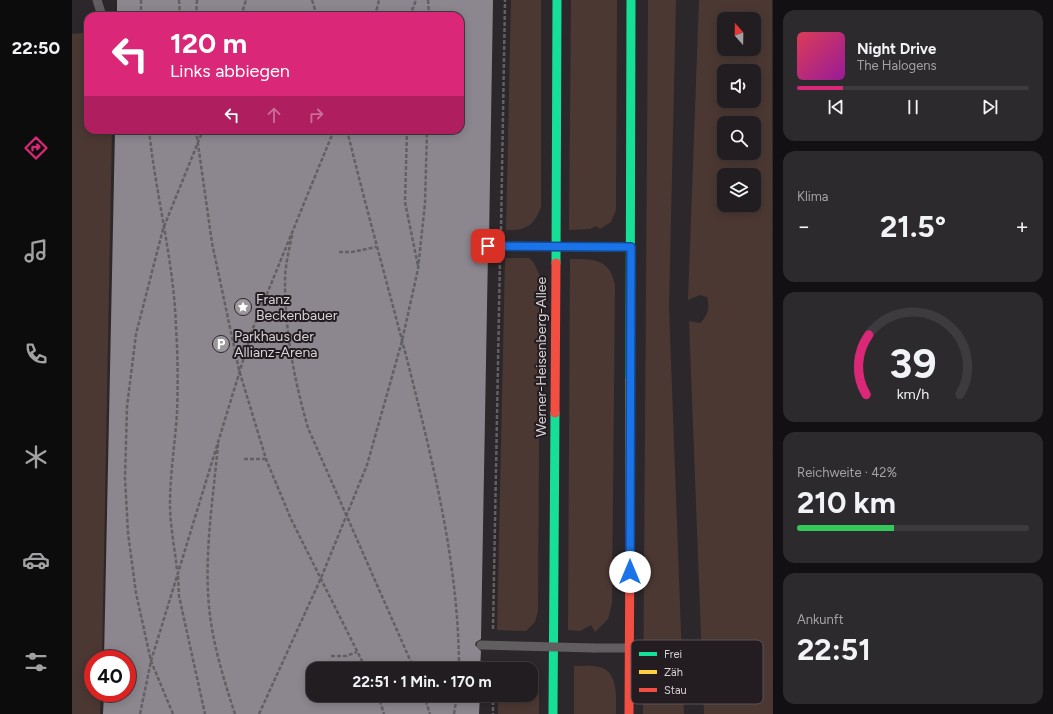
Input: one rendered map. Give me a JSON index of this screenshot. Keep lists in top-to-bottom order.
{
  "streets": {
    "street": ["Werner-Heisenberg-Allee"]
  },
  "places": {
    "place": ["Franz Beckenbauer"],
    "parking": ["Parkhaus der Allianz-Arena"]
  },
  "legend": ["Frei", "Zäh", "Stau"],
  "north": "top",
  "page": {
    "tabs": "22:50",
    "turn": ["120 m", "Links abbiegen"],
    "song": ["Night Drive", "The Halogens"],
    "tile": [
      "Klima",
      ["Reichweite · 42%", "210 km"],
      ["Ankunft", "22:51"]
    ],
    "heat": ["−", "21.5°", "+"],
    "limit": "40",
    "trip": "22:51 · 1 Min. · 170 m",
    "gauge": ["39", "km/h"]
  }
}
